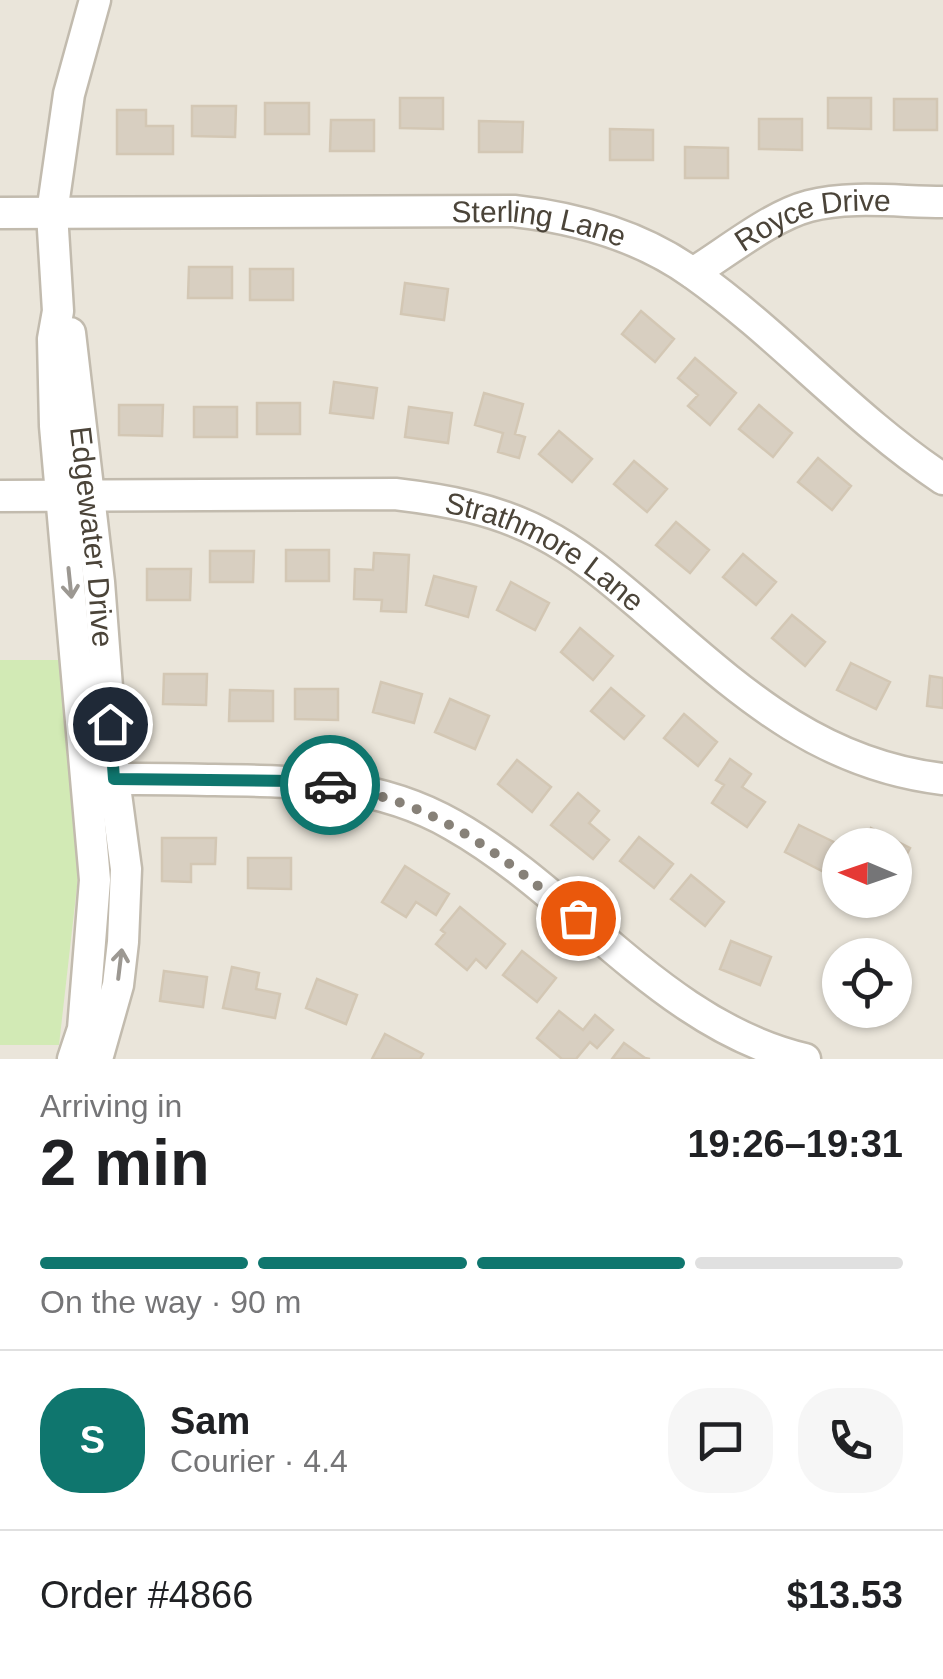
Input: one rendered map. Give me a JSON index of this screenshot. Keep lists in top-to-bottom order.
{
  "streets": {
    "street": [
      "Royce Drive",
      "Sterling Lane",
      "Edgewater Drive",
      "Strathmore Lane"
    ]
  },
  "crossings": [
    ["Royce Drive", "Sterling Lane"],
    ["Sterling Lane", "Edgewater Drive"],
    ["Edgewater Drive", "Strathmore Lane"]
  ],
  "north": "left",
  "page": {
    "heading": ["2 min", "Arriving in", "19:26–19:31"],
    "panel": [
      "Sam",
      "Courier · 4.4",
      "Order #4866",
      "$13.53"
    ],
    "bar": "On the way · 90 m",
    "round": "S"
  }
}
